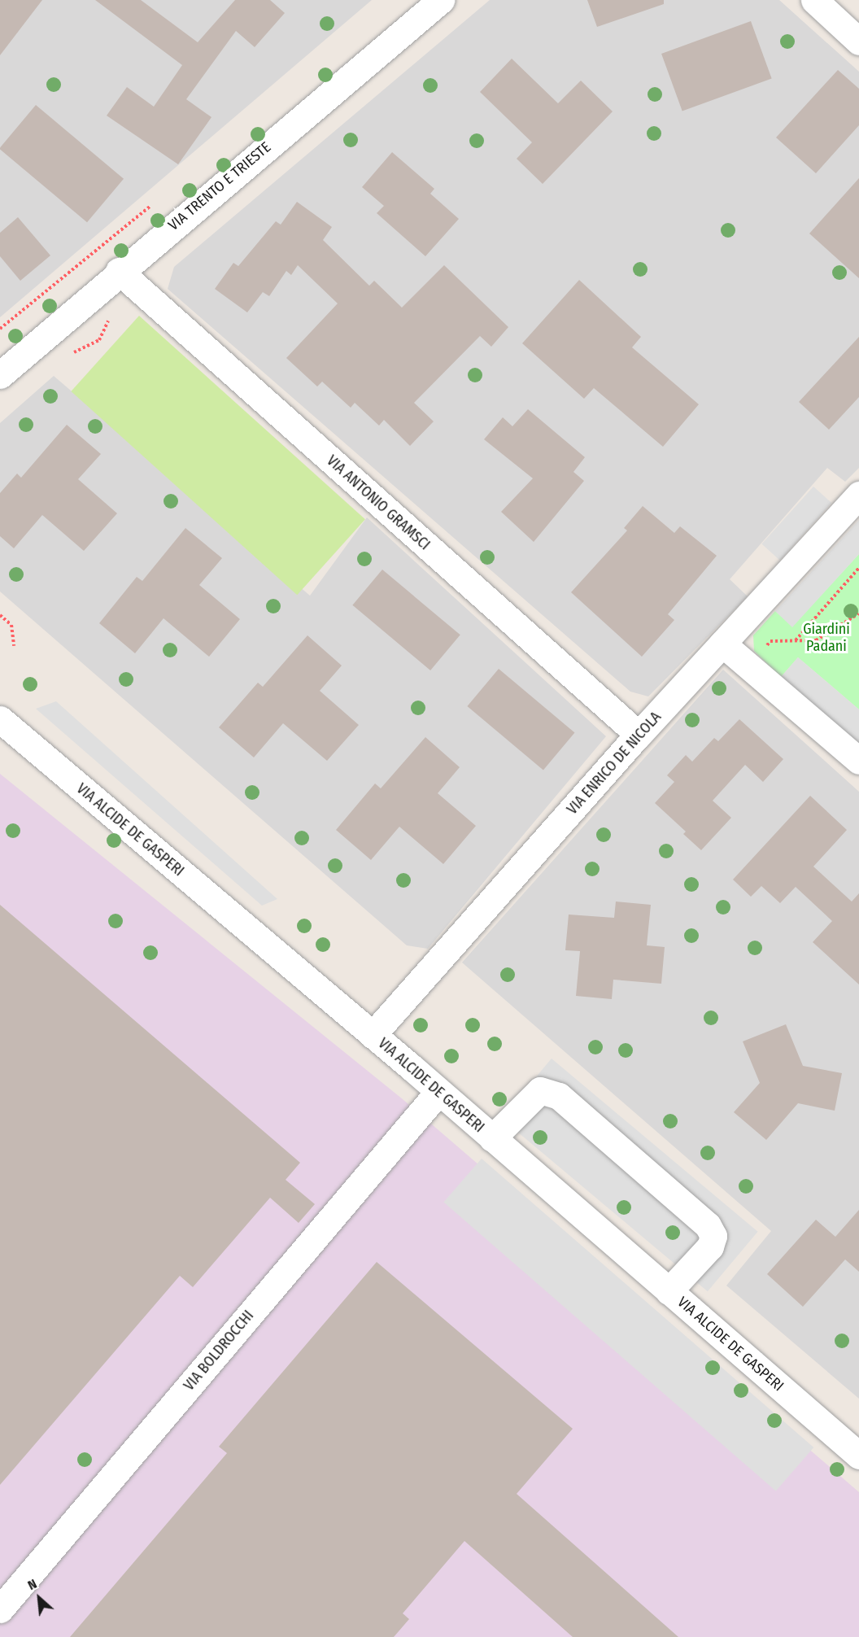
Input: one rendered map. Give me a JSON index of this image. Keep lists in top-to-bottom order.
{
  "streets": {
    "street": [
      "VIA TRENTO E TRIESTE",
      "VIA ANTONIO GRAMSCI",
      "VIA ENRICO DE NICOLA",
      "VIA ALCIDE DE GASPERI",
      "VIA BOLDROCCHI"
    ]
  },
  "crossings": [
    ["VIA TRENTO E TRIESTE", "VIA ANTONIO GRAMSCI"],
    ["VIA ANTONIO GRAMSCI", "VIA ENRICO DE NICOLA"],
    ["VIA ENRICO DE NICOLA", "VIA ALCIDE DE GASPERI"],
    ["VIA ALCIDE DE GASPERI", "VIA BOLDROCCHI"]
  ],
  "parks": ["Giardini Padani"],
  "north": "top left"
}
